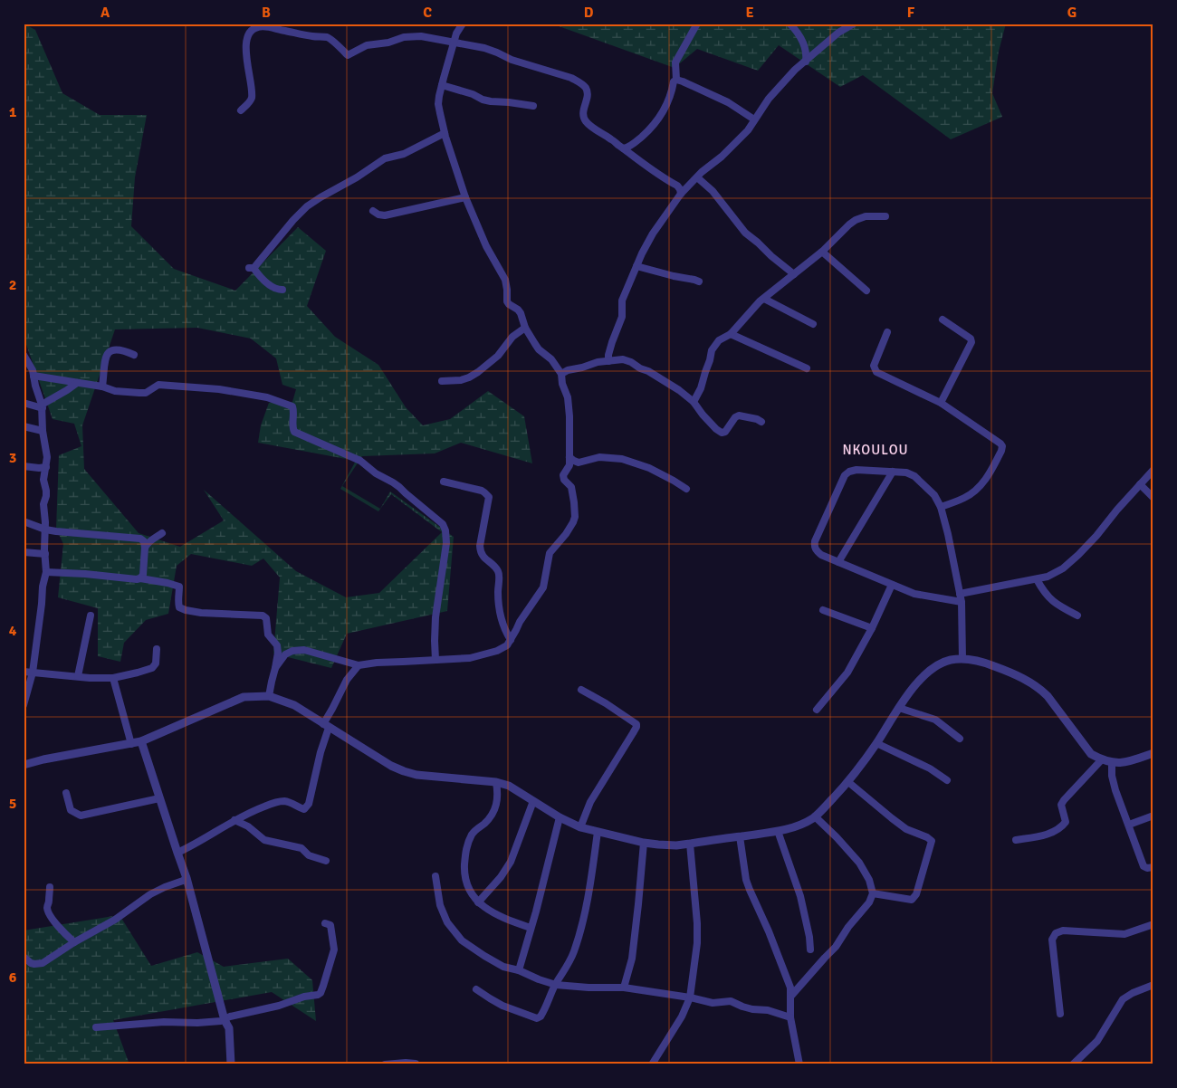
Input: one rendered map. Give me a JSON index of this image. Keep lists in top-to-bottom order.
{
  "districts": ["NKOULOU"],
  "grid": {
    "columns": [
      "A",
      "B",
      "C",
      "D",
      "E",
      "F",
      "G"
    ],
    "rows": [
      "1",
      "2",
      "3",
      "4",
      "5",
      "6"
    ]
  }
}
